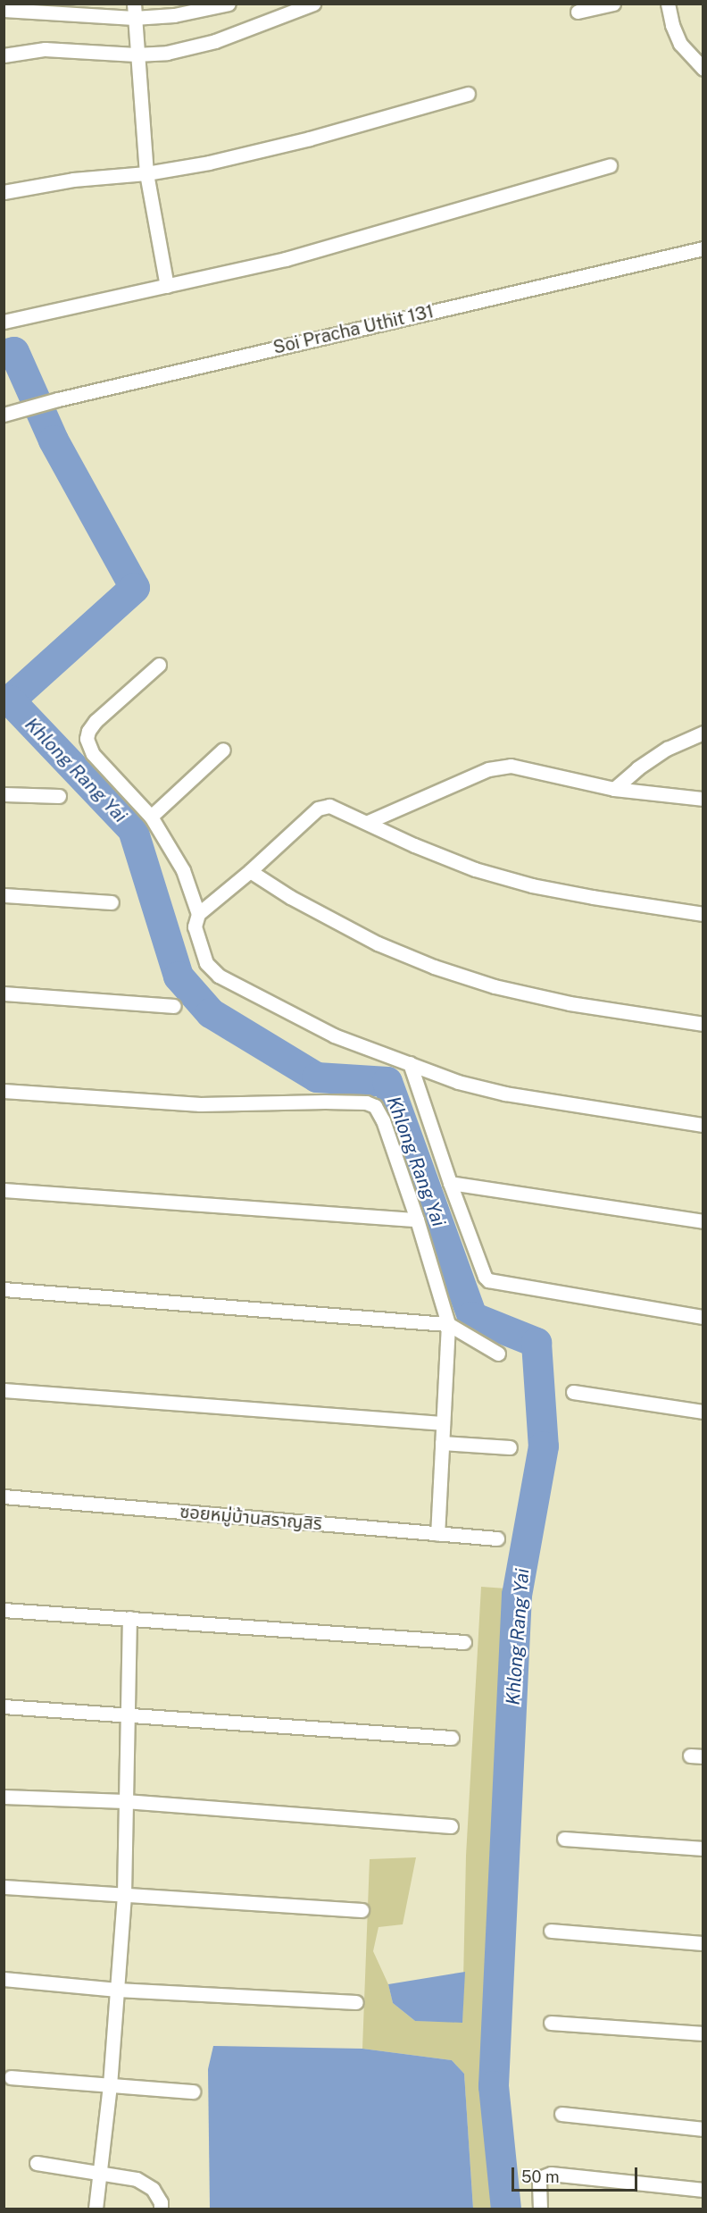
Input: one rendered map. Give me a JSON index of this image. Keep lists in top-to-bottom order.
{
  "streets": {
    "street": ["Soi Pracha Uthit 131", "ซอยหมู่บ้านสราญสิริ"]
  },
  "water": ["Khlong Rang Yai"],
  "scale_bar": "50 m"
}
